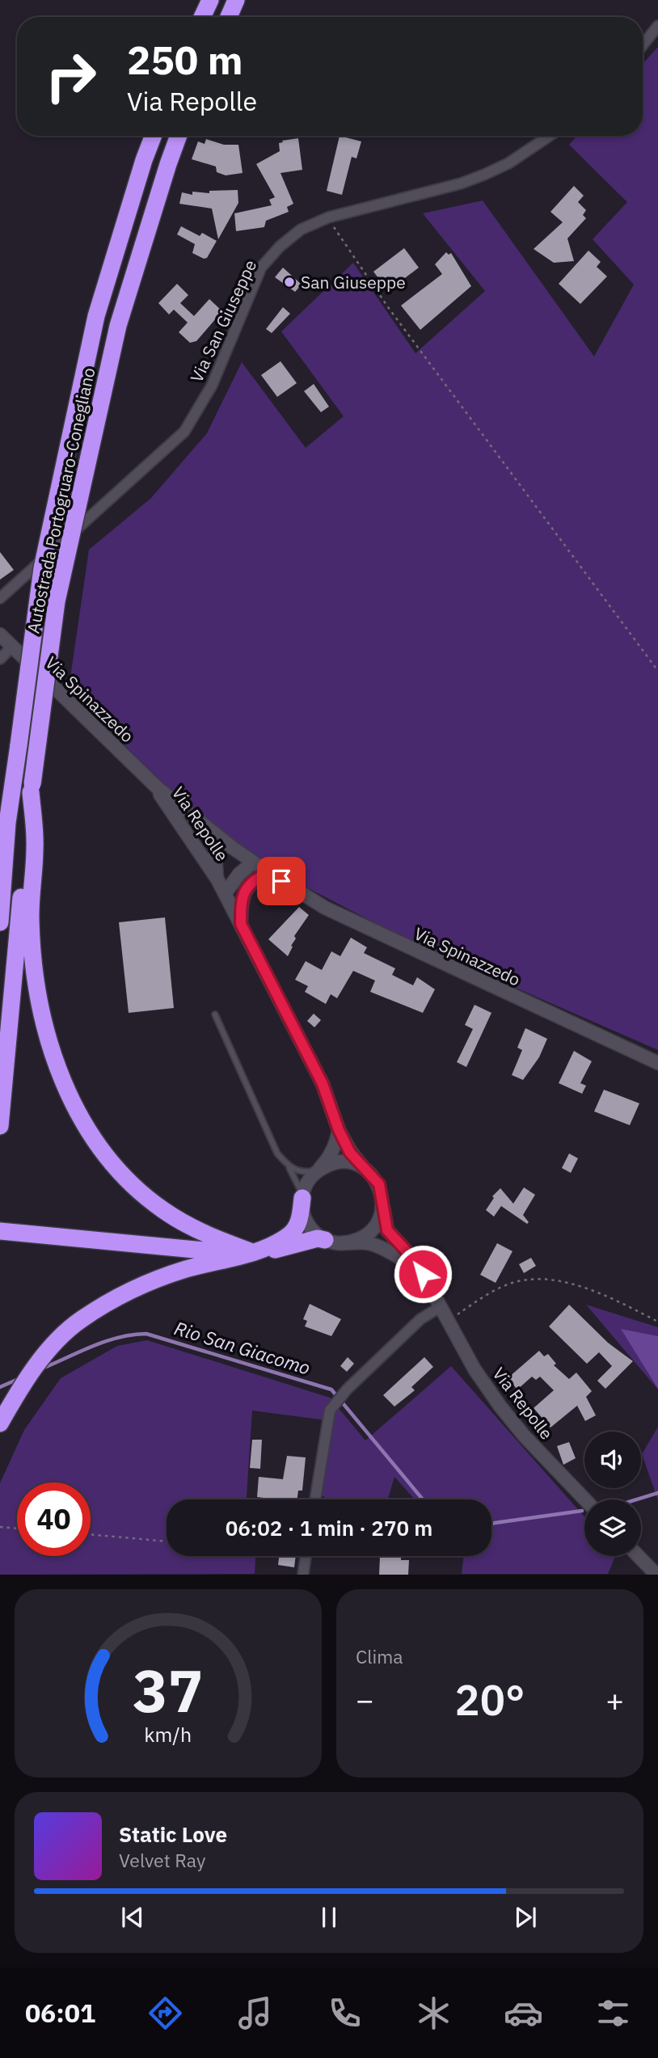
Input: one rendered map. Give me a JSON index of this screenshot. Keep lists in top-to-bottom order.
{
  "streets": {
    "highway": ["Autostrada Portogruaro-Conegliano"],
    "street": ["Via San Giuseppe", "Via Spinazzedo", "Via Repolle"]
  },
  "crossings": [
    ["Via Spinazzedo", "Via Repolle"]
  ],
  "water": ["Rio San Giacomo"],
  "places": ["San Giuseppe"],
  "page": {
    "turn": ["250 m", "Via Repolle"],
    "limit": "40",
    "trip": "06:02 · 1 min · 270 m",
    "tile": "Clima",
    "heat": ["−", "20°", "+"],
    "song": ["Static Love", "Velvet Ray"],
    "tabs": "06:01",
    "gauge": ["37", "km/h"]
  }
}
